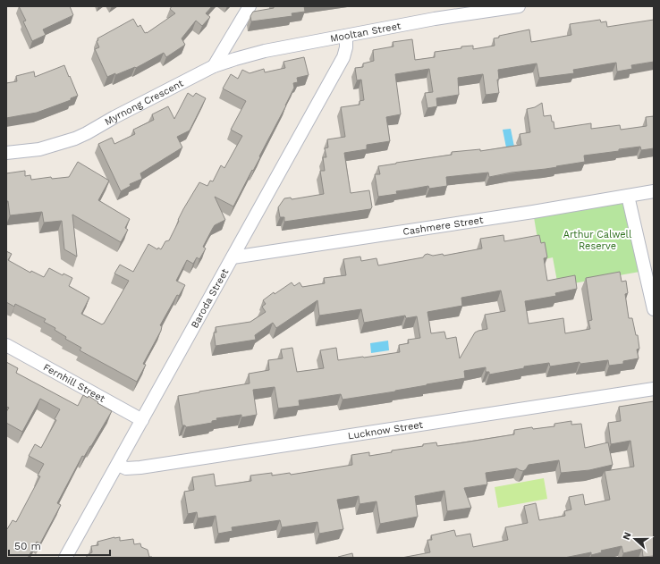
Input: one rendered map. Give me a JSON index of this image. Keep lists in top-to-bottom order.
{
  "streets": {
    "street": [
      "Mooltan Street",
      "Myrnong Crescent",
      "Cashmere Street",
      "Baroda Street",
      "Fernhill Street",
      "Lucknow Street"
    ]
  },
  "crossings": [
    ["Mooltan Street", "Myrnong Crescent"],
    ["Mooltan Street", "Baroda Street"],
    ["Cashmere Street", "Baroda Street"],
    ["Baroda Street", "Fernhill Street"],
    ["Baroda Street", "Lucknow Street"]
  ],
  "parks": ["Arthur Calwell Reserve"],
  "scale_bar": "50 m",
  "north": "left"
}
